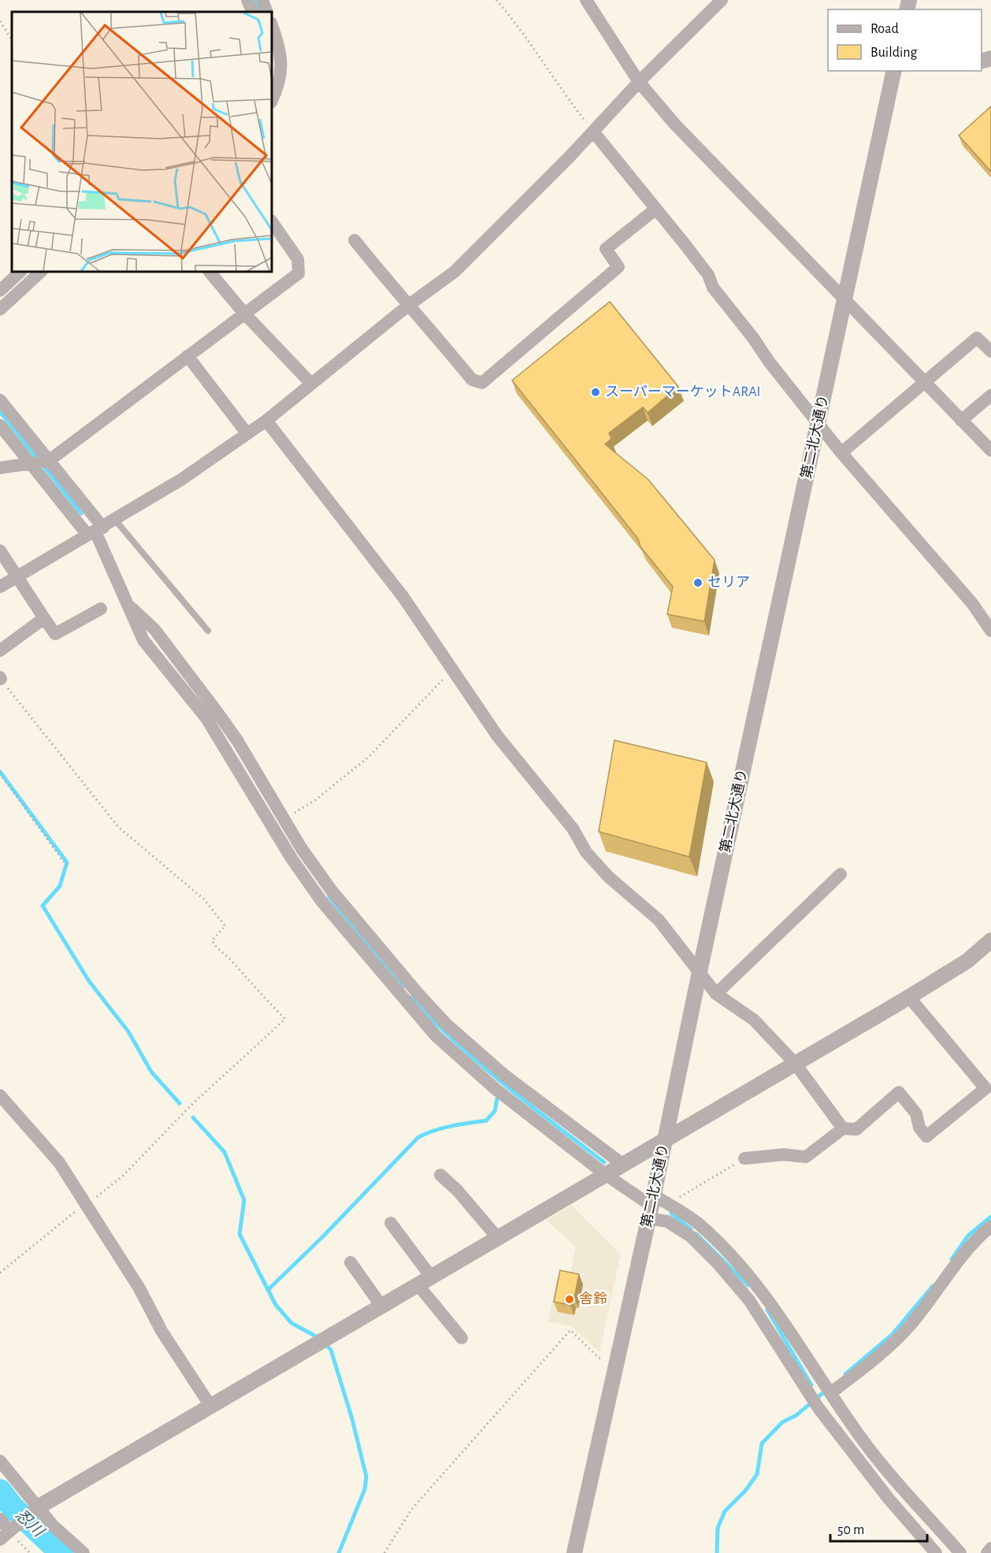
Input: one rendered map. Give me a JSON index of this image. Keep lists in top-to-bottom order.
{
  "streets": {
    "street": ["第二北大通り"]
  },
  "water": ["忍川"],
  "places": ["スーパーマーケットARAI", "セリア", "舎鈴"],
  "legend": ["Road", "Building"],
  "scale_bar": "50 m"
}
